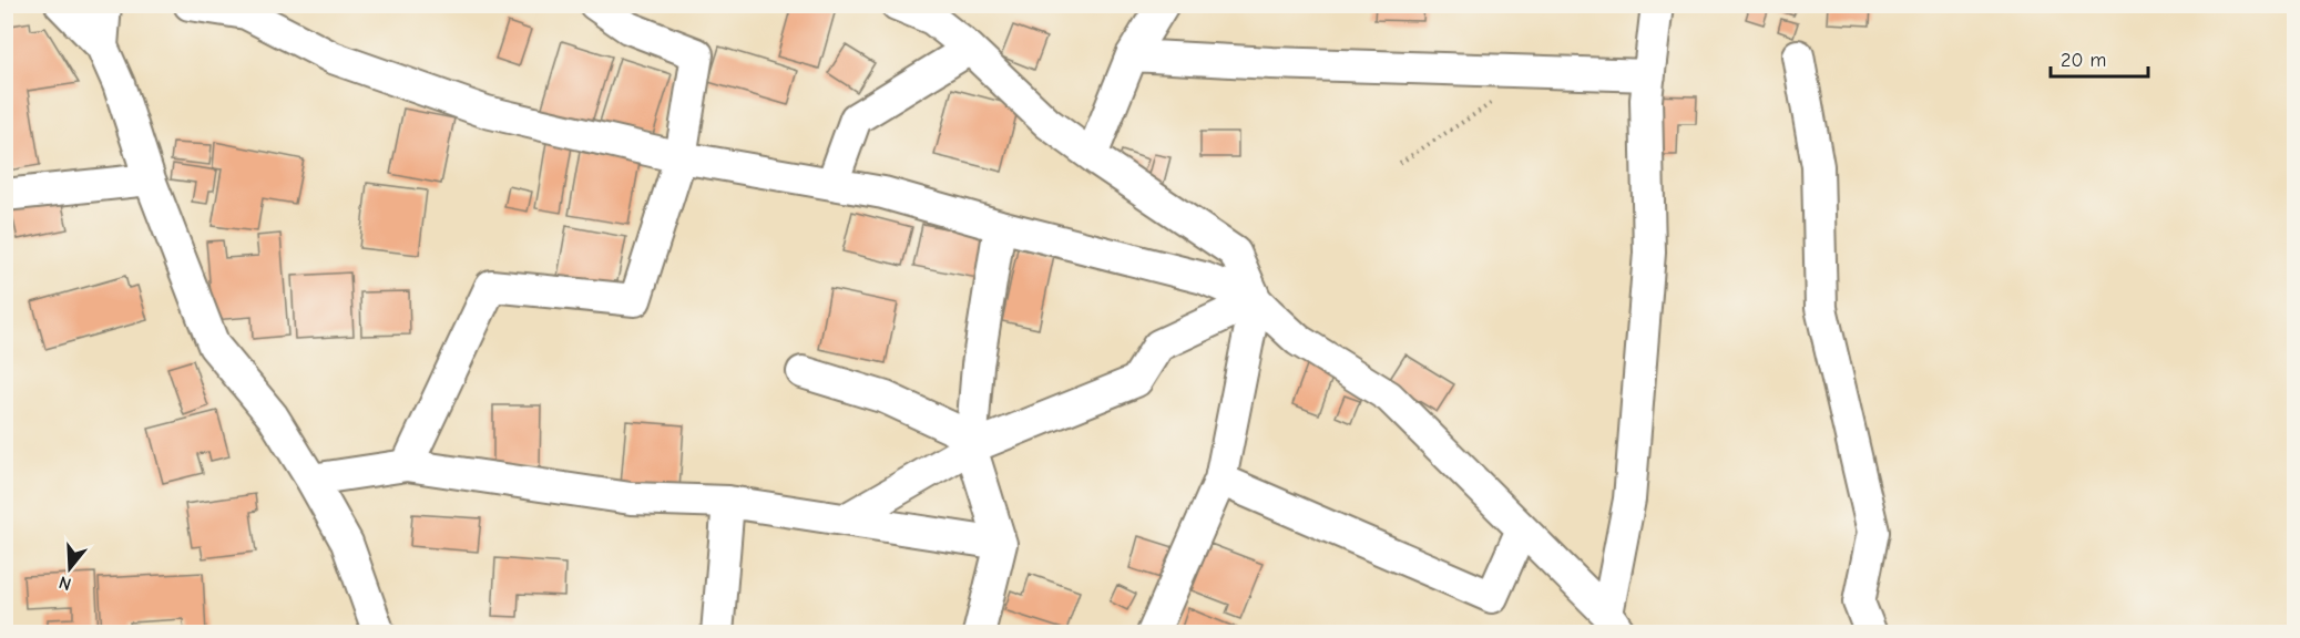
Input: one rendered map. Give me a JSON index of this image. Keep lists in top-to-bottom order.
{
  "scale_bar": "20 m",
  "north": "bottom"
}
